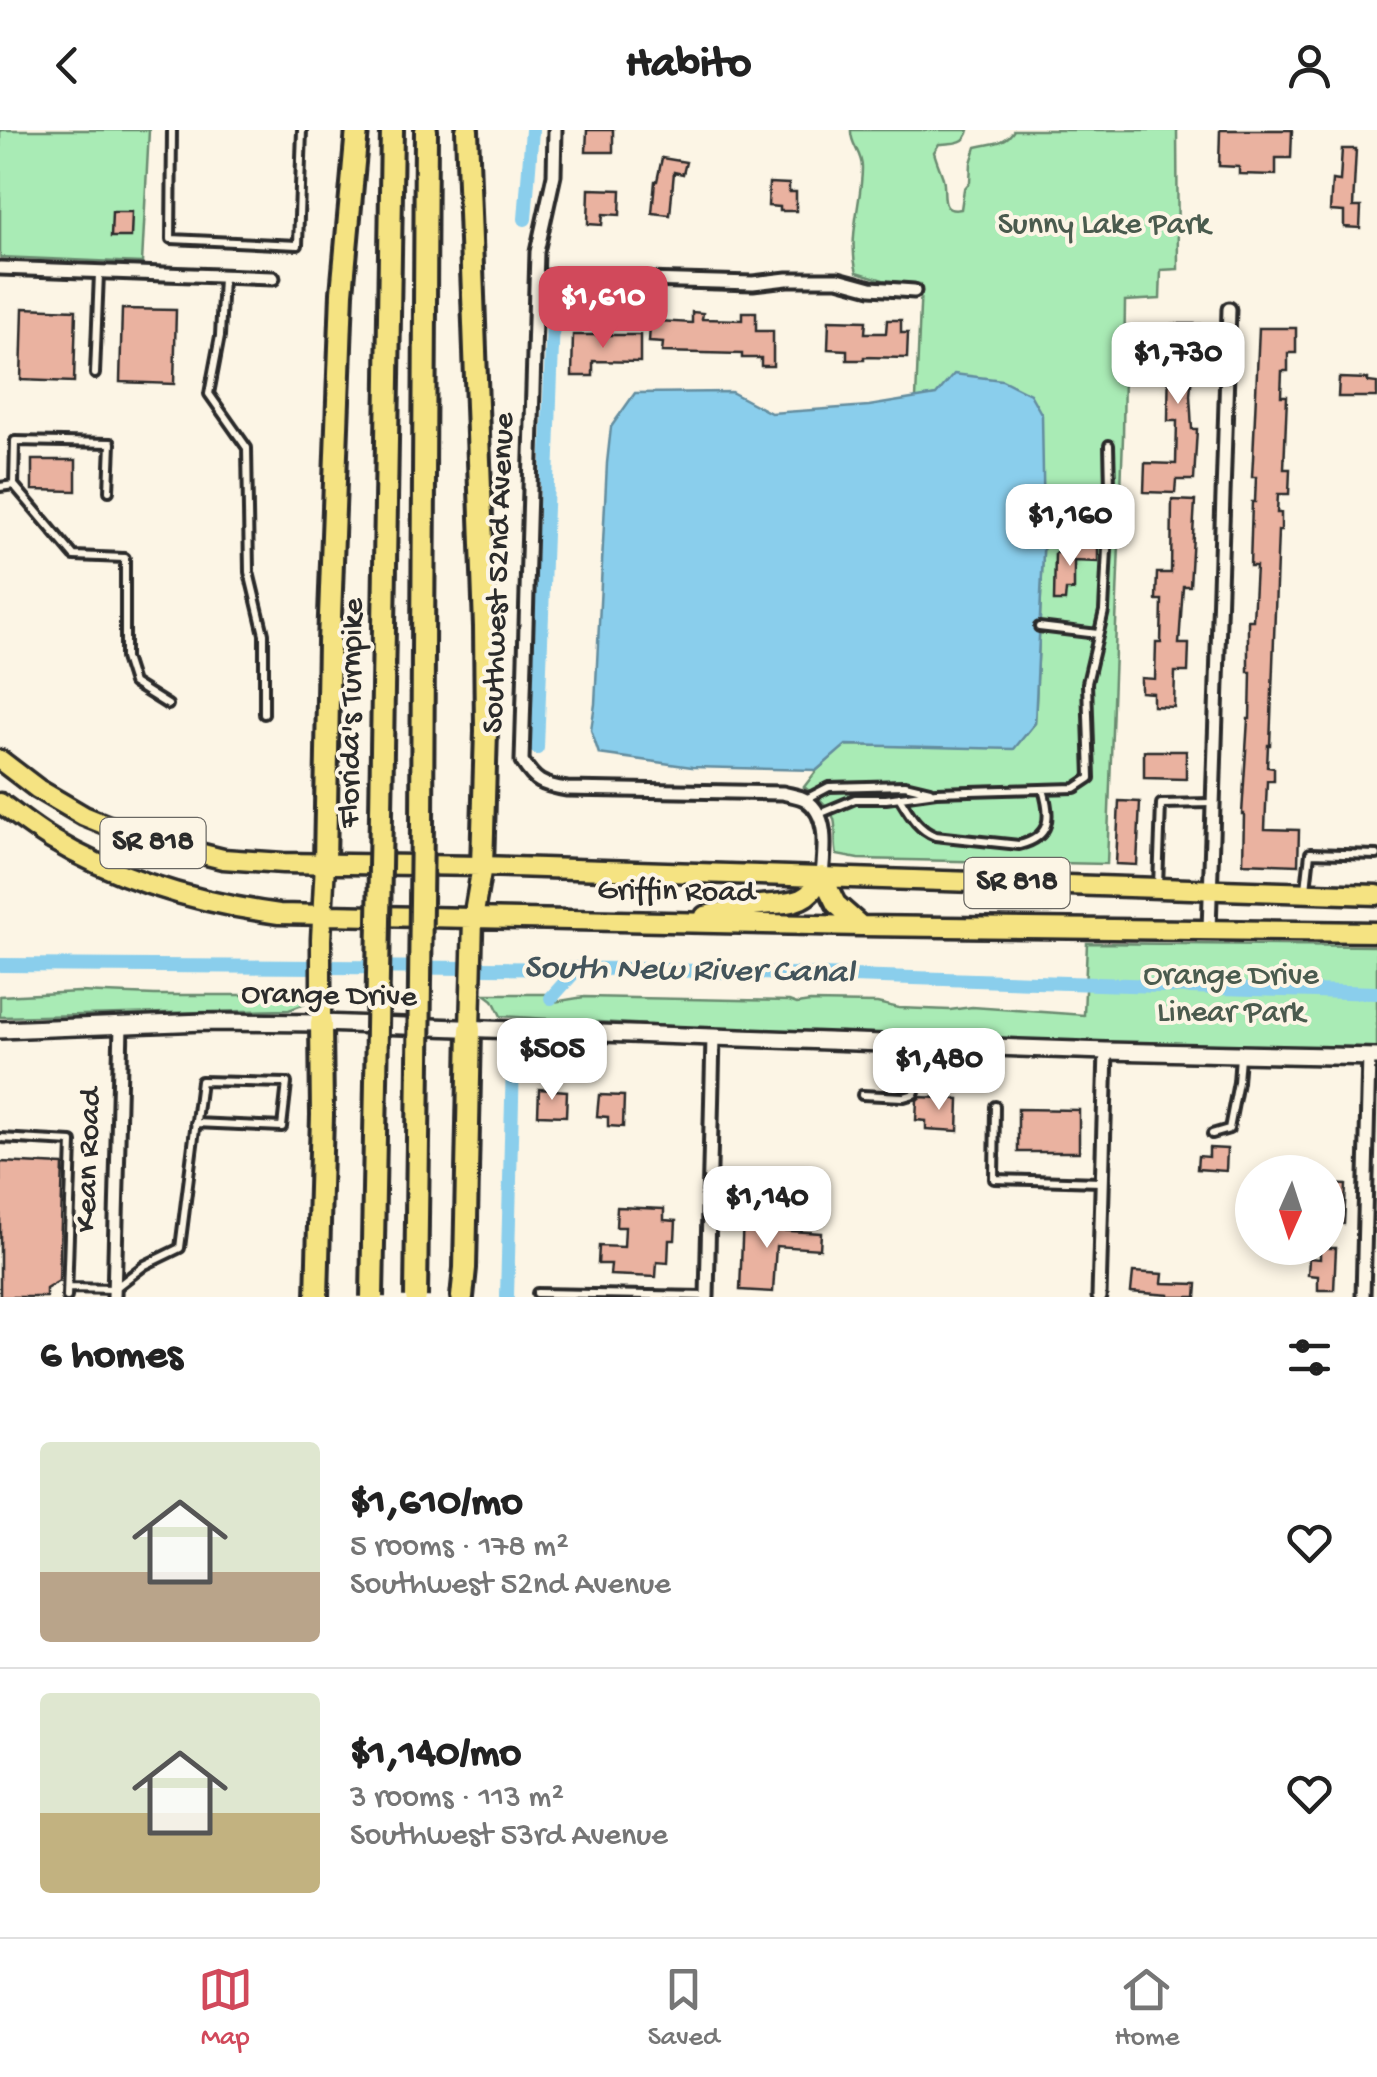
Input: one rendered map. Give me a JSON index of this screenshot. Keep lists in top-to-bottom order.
{
  "streets": {
    "highway": ["Florida's Turnpike"],
    "main road": ["SR 818", "Griffin Road"],
    "street": ["Southwest 52nd Avenue", "Orange Drive", "Kean Road"]
  },
  "crossings": [
    ["Orange Drive", "Kean Road"]
  ],
  "water": ["South New River Canal"],
  "parks": ["Sunny Lake Park", "Orange Drive Linear Park"],
  "north": "bottom",
  "page": {
    "header": "Habito",
    "price": [
      "$1,610",
      "$1,730",
      "$1,160",
      "$505",
      "$1,480",
      "$1,140"
    ],
    "heading": "6 homes",
    "list": [
      {
        "name": "$1,610/mo",
        "note": "5 rooms · 178 m² · Southwest 52nd Avenue"
      },
      {
        "name": "$1,140/mo",
        "note": "3 rooms · 113 m² · Southwest 53rd Avenue"
      }
    ],
    "tabs": ["Map", "Saved", "Home"]
  }
}
